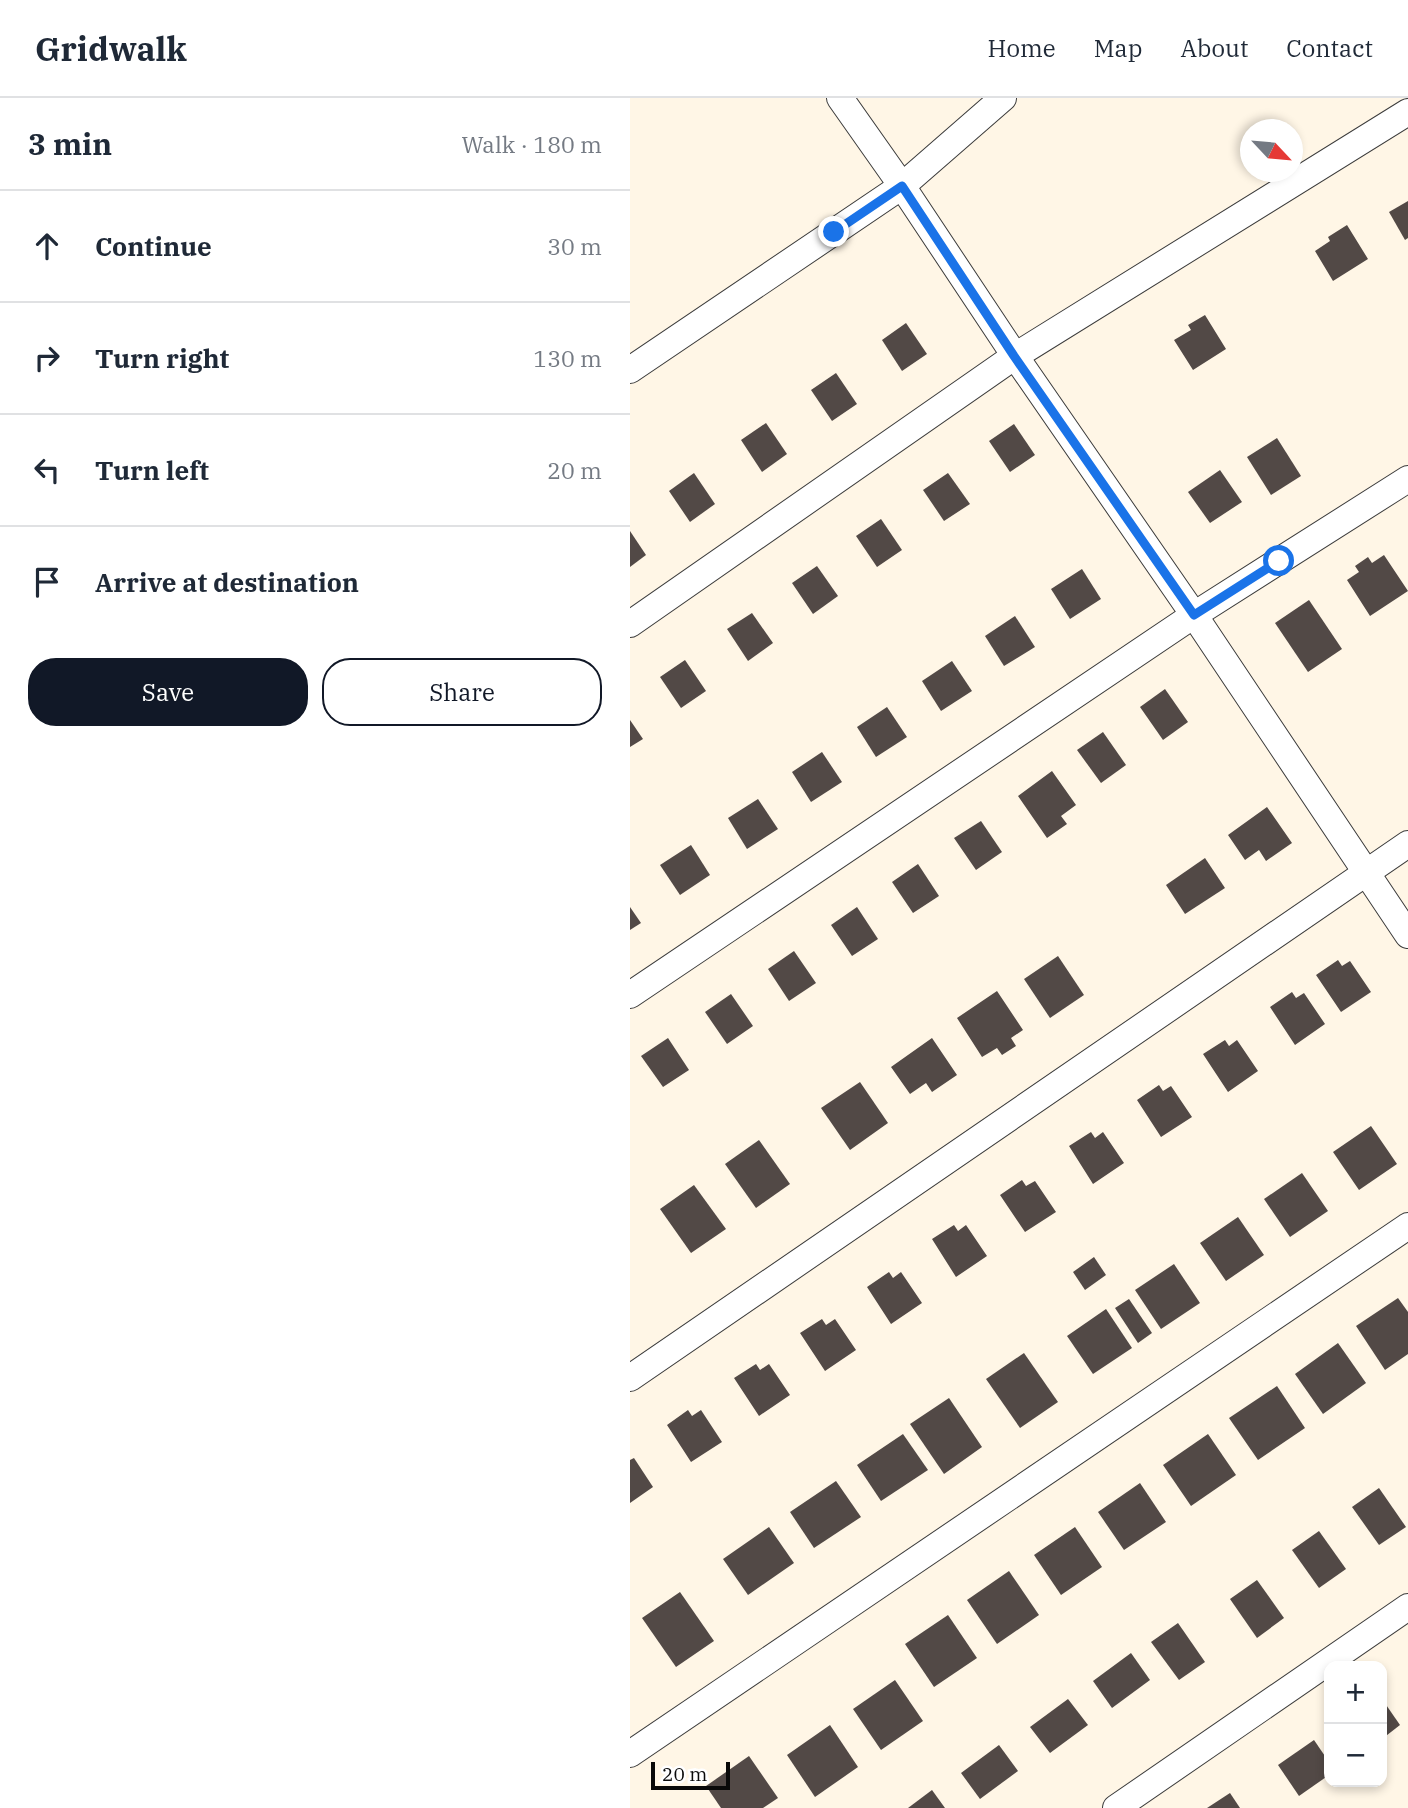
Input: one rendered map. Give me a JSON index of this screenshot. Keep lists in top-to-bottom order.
{
  "scale_bar": "20 m",
  "north": "bottom right",
  "page": {
    "header": "Gridwalk",
    "nav": [
      "Home",
      "Map",
      "About",
      "Contact"
    ],
    "heading": ["3 min", "Walk · 180 m"],
    "list": [
      ["Continue", "30 m"],
      ["Turn right", "130 m"],
      ["Turn left", "20 m"],
      "Arrive at destination"
    ],
    "buttons": ["Save", "Share"],
    "map_buttons": ["+", "−"],
    "scale": "20 m"
  }
}
